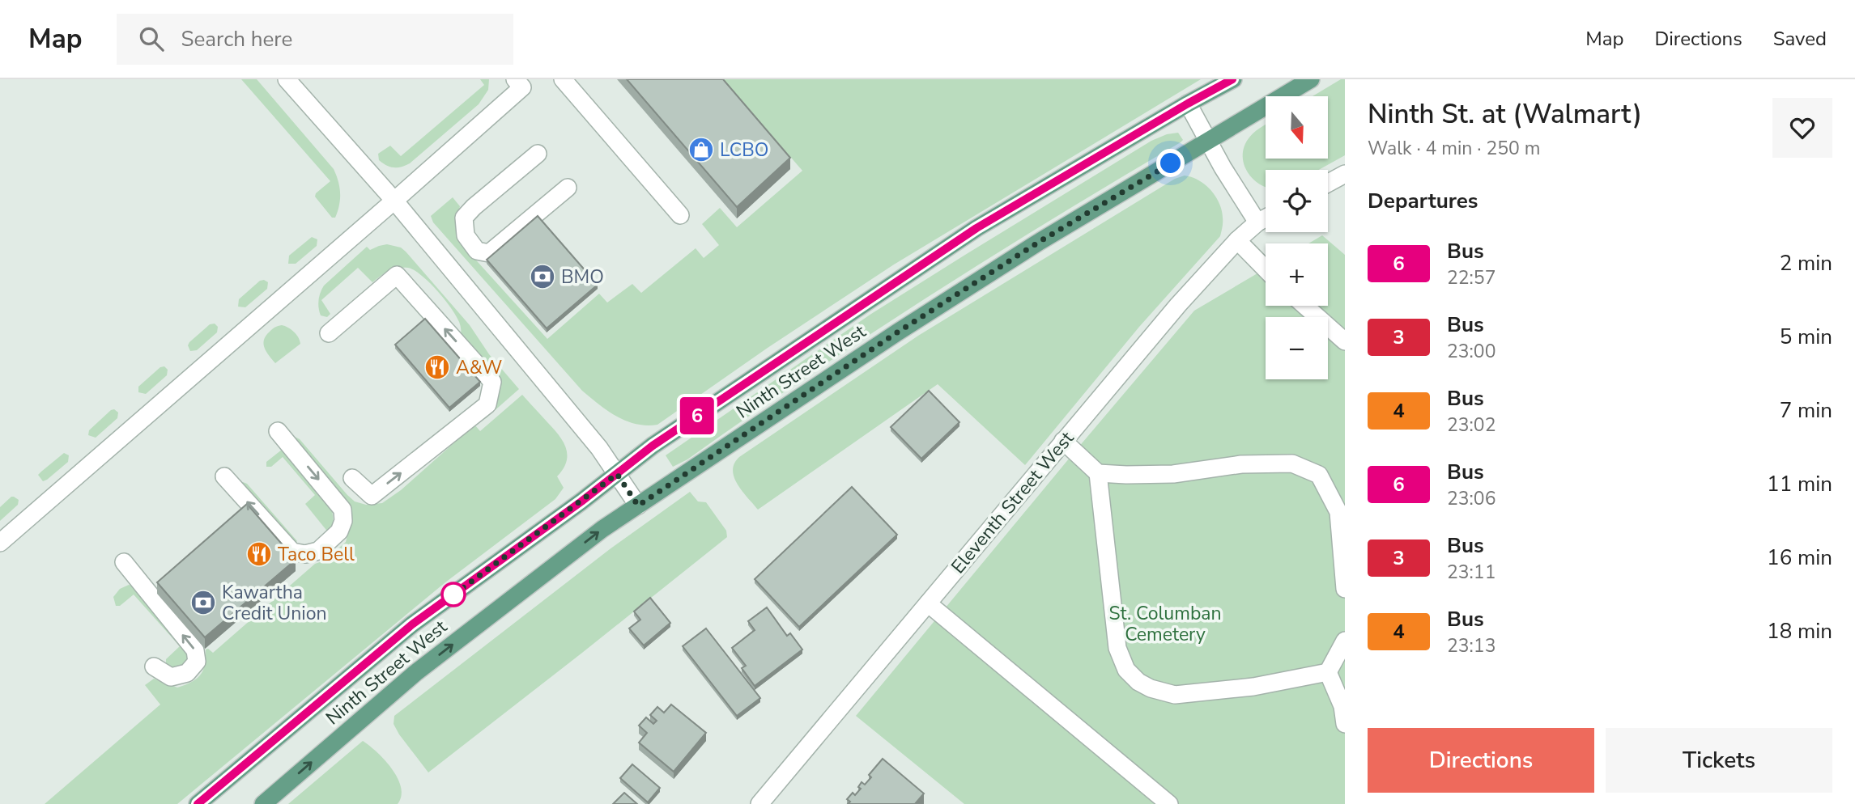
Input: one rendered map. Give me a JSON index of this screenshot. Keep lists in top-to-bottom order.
{
  "streets": {
    "main road": ["Ninth Street West"],
    "street": ["Eleventh Street West"]
  },
  "parks": ["St. Columban Cemetery"],
  "places": {
    "shop": ["LCBO"],
    "bank": ["BMO", "Kawartha Credit Union"],
    "restaurant": ["A&W", "Taco Bell"]
  },
  "lines": ["bus line 6"],
  "north": "bottom",
  "page": {
    "header": "Map",
    "search": "Search here",
    "nav": ["Map", "Directions", "Saved"],
    "on_map": "6",
    "heading": [
      ["Ninth St. at (Walmart)", "Walk · 4 min · 250 m"],
      "Departures"
    ],
    "map_buttons": ["+", "−"],
    "list": [
      {
        "mark": "6",
        "name": "Bus",
        "note": "22:57",
        "value": "2 min"
      },
      {
        "mark": "3",
        "name": "Bus",
        "note": "23:00",
        "value": "5 min"
      },
      {
        "mark": "4",
        "name": "Bus",
        "note": "23:02",
        "value": "7 min"
      },
      {
        "mark": "6",
        "name": "Bus",
        "note": "23:06",
        "value": "11 min"
      },
      {
        "mark": "3",
        "name": "Bus",
        "note": "23:11",
        "value": "16 min"
      },
      {
        "mark": "4",
        "name": "Bus",
        "note": "23:13",
        "value": "18 min"
      }
    ],
    "buttons": ["Directions", "Tickets"]
  }
}
